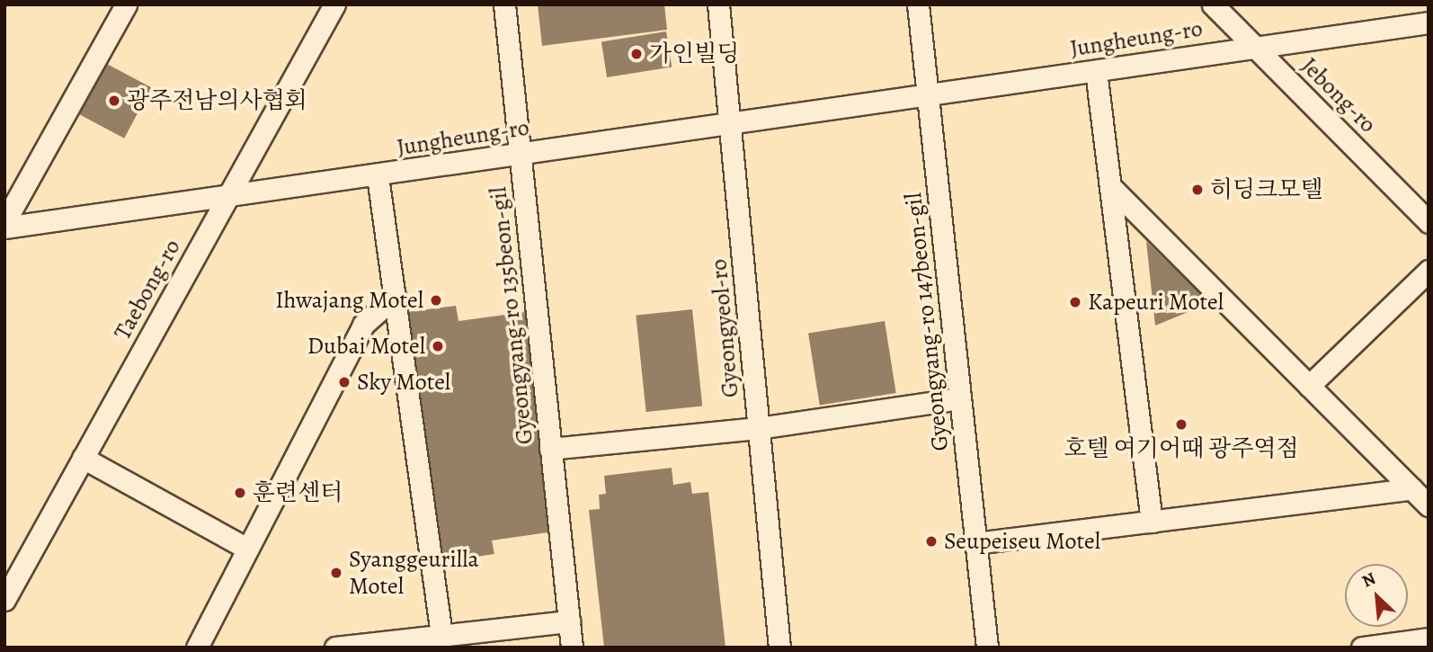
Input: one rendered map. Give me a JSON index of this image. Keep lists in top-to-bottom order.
{
  "streets": {
    "street": [
      "Jungheung-ro",
      "Jebong-ro",
      "Taebong-ro",
      "Gyeongyang-ro 135beon-gil",
      "Gyeongyang-ro 147beon-gil",
      "Gyeongyeol-ro"
    ]
  },
  "crossings": [
    ["Jungheung-ro", "Jebong-ro"],
    ["Jungheung-ro", "Taebong-ro"],
    ["Jungheung-ro", "Gyeongyang-ro 135beon-gil"],
    ["Jungheung-ro", "Gyeongyang-ro 147beon-gil"],
    ["Jungheung-ro", "Gyeongyeol-ro"]
  ],
  "places": [
    "가인빌딩",
    "광주전남의사협회",
    "히딩크모텔",
    "Ihwajang Motel",
    "Kapeuri Motel",
    "Dubai Motel",
    "Sky Motel",
    "호텔 여기어때 광주역점",
    "훈련센터",
    "Seupeiseu Motel",
    "Syanggeurilla Motel"
  ],
  "north": "top left"
}
